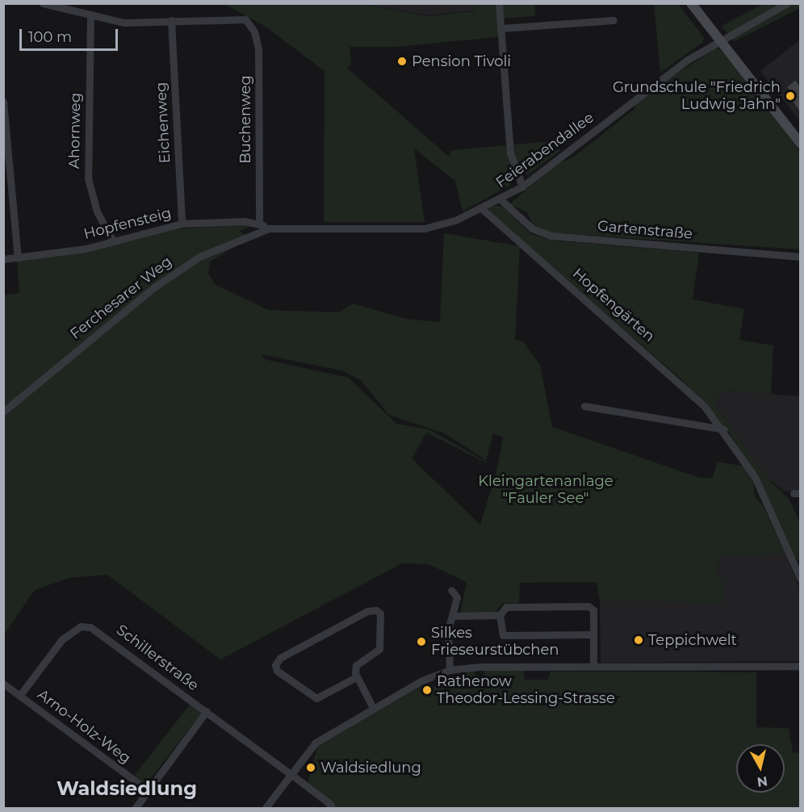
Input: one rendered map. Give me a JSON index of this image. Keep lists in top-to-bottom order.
{
  "streets": {
    "street": [
      "Buchenweg",
      "Eichenweg",
      "Ahornweg",
      "Feierabendallee",
      "Hopfensteig",
      "Gartenstraße",
      "Ferchesarer Weg",
      "Hopfengärten",
      "Schillerstraße",
      "Arno-Holz-Weg"
    ]
  },
  "crossings": [
    ["Buchenweg", "Eichenweg"],
    ["Buchenweg", "Hopfensteig"],
    ["Buchenweg", "Ferchesarer Weg"],
    ["Eichenweg", "Hopfensteig"],
    ["Ahornweg", "Hopfensteig"],
    ["Feierabendallee", "Gartenstraße"],
    ["Feierabendallee", "Ferchesarer Weg"],
    ["Feierabendallee", "Hopfengärten"],
    ["Hopfensteig", "Ferchesarer Weg"],
    ["Ferchesarer Weg", "Hopfengärten"],
    ["Schillerstraße", "Arno-Holz-Weg"]
  ],
  "districts": ["Waldsiedlung"],
  "parks": ["Kleingartenanlage \"Fauler See\""],
  "places": [
    "Pension Tivoli",
    "Grundschule \"Friedrich Ludwig Jahn\"",
    "Teppichwelt",
    "Silkes Frieseurstübchen",
    "Rathenow Theodor-Lessing-Strasse",
    "Waldsiedlung"
  ],
  "scale_bar": "100 m",
  "north": "bottom"
}
